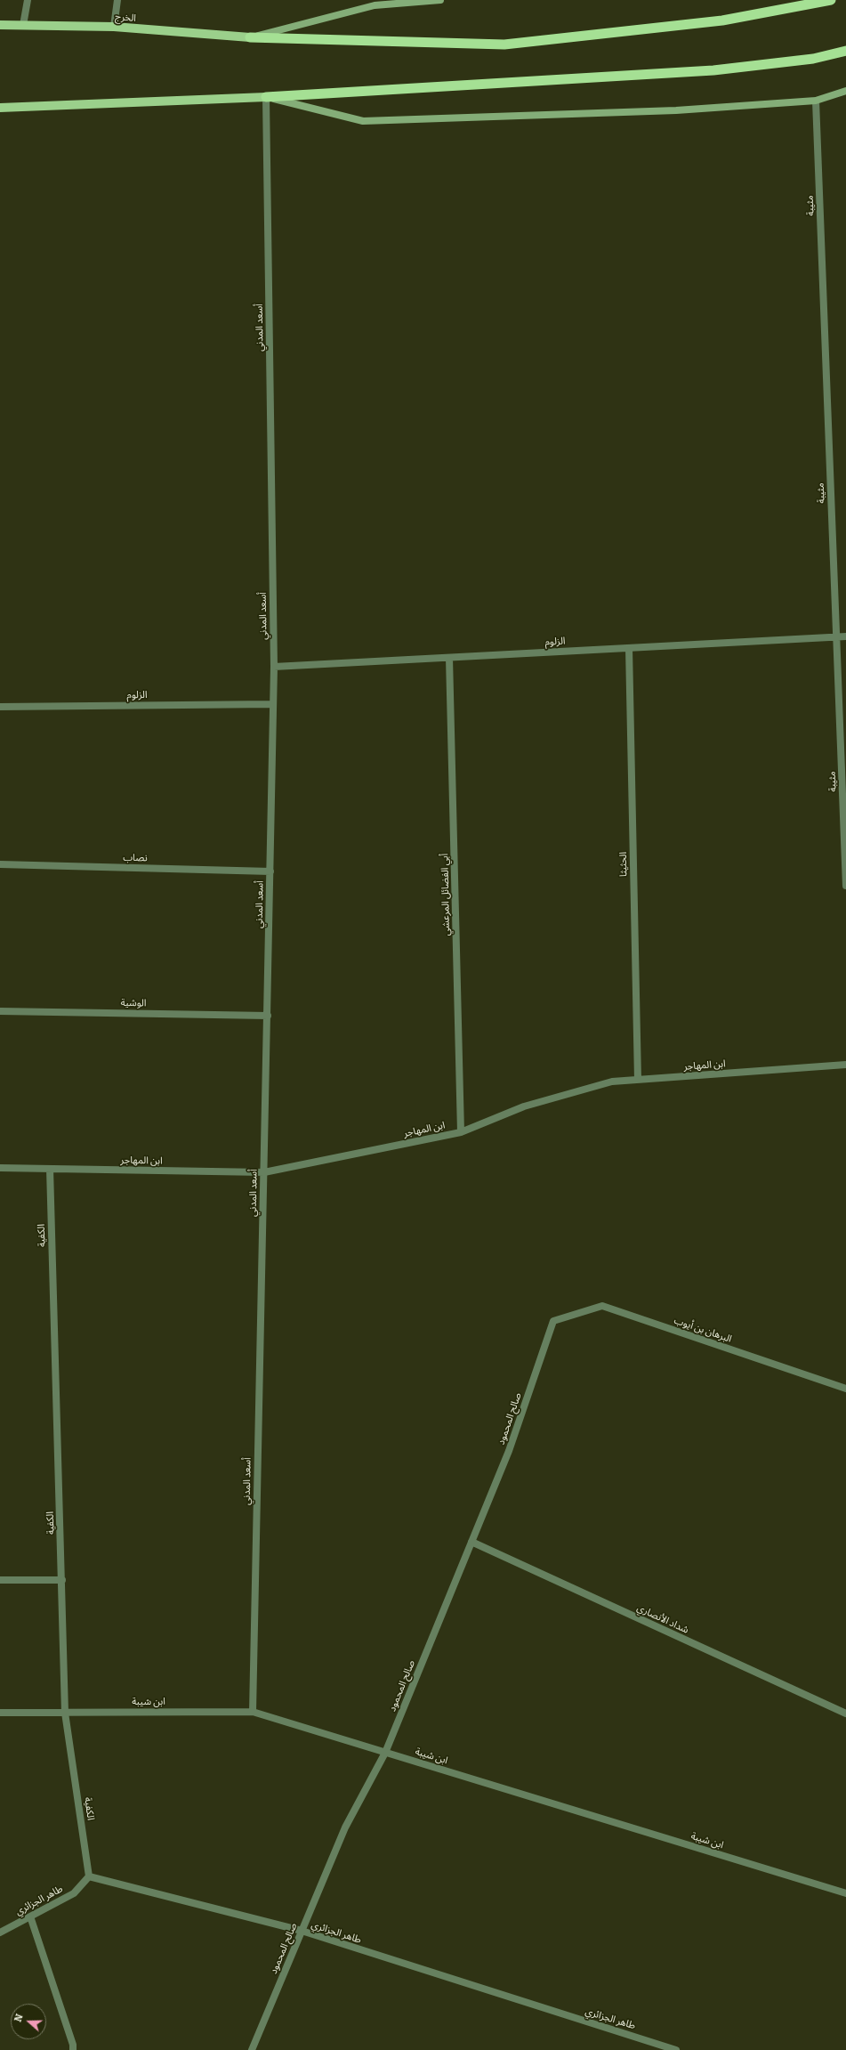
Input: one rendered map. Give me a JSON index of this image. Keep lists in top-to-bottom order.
{
  "streets": {
    "main road": ["الخرج"],
    "street": [
      "مثيبة",
      "أسعد المدني",
      "الزلوم",
      "نصاب",
      "الحثيثا",
      "أبي الفضائل المرعشي",
      "الوشية",
      "ابن المهاجر",
      "الكفية",
      "البرهان بن أيوب",
      "صالح المحمود",
      "شداد الأنصاري",
      "ابن شيبة",
      "طاهر الجزائري"
    ]
  },
  "crossings": [
    ["مثيبة", "الزلوم"],
    ["أسعد المدني", "الزلوم"],
    ["أسعد المدني", "نصاب"],
    ["أسعد المدني", "الوشية"],
    ["أسعد المدني", "ابن المهاجر"],
    ["أسعد المدني", "ابن شيبة"],
    ["الزلوم", "الحثيثا"],
    ["الزلوم", "أبي الفضائل المرعشي"],
    ["الحثيثا", "ابن المهاجر"],
    ["أبي الفضائل المرعشي", "ابن المهاجر"],
    ["ابن المهاجر", "الكفية"],
    ["الكفية", "ابن شيبة"],
    ["الكفية", "طاهر الجزائري"],
    ["البرهان بن أيوب", "صالح المحمود"],
    ["صالح المحمود", "شداد الأنصاري"],
    ["صالح المحمود", "ابن شيبة"],
    ["صالح المحمود", "طاهر الجزائري"]
  ],
  "north": "left"
}
